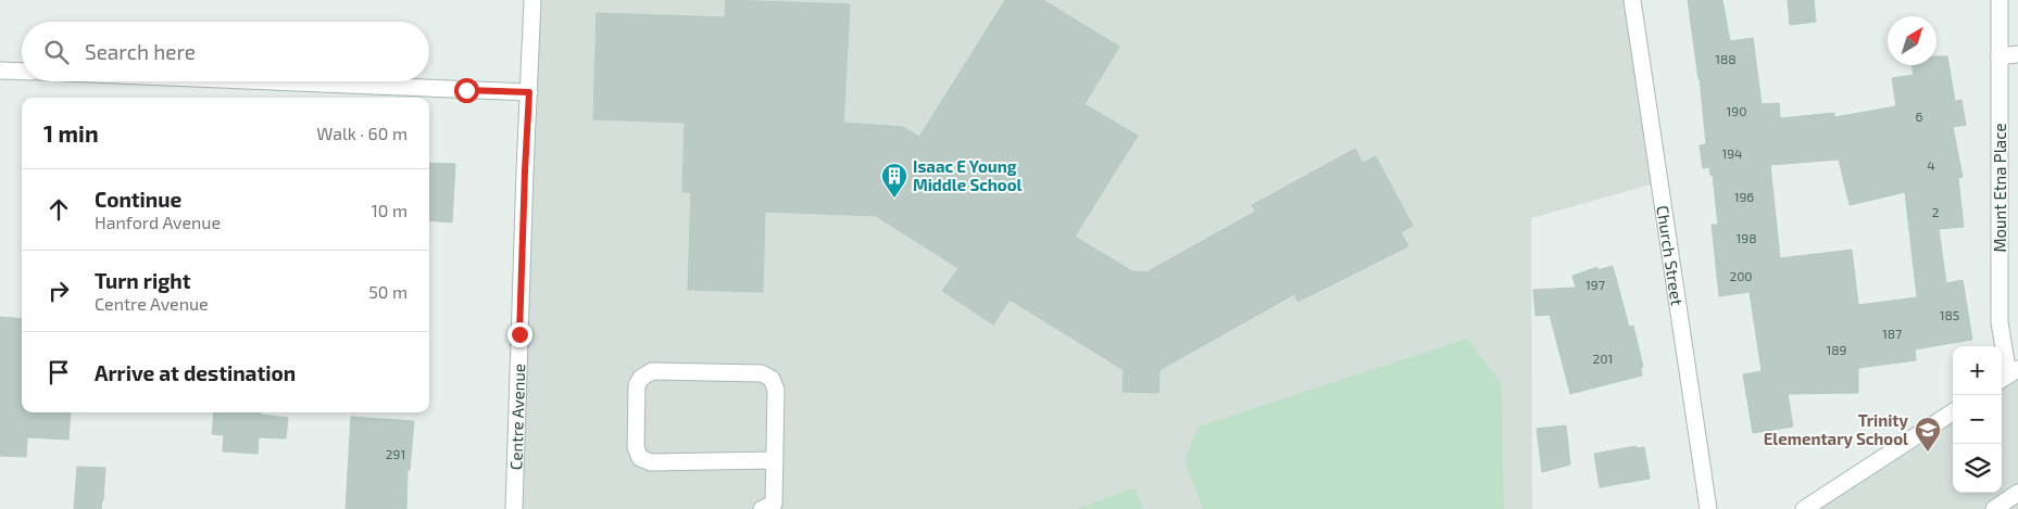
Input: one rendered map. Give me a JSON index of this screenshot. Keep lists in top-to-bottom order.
{
  "streets": {
    "street": ["Mount Etna Place", "Church Street", "Centre Avenue"]
  },
  "places": {
    "building": ["Isaac E Young Middle School"],
    "school or university": ["Trinity Elementary School"]
  },
  "house_numbers": [
    "188",
    "190",
    "6",
    "194",
    "4",
    "196",
    "2",
    "198",
    "200",
    "197",
    "185",
    "187",
    "189",
    "201",
    "291"
  ],
  "north": "top right",
  "page": {
    "search": "Search here",
    "heading": ["1 min", "Walk · 60 m"],
    "list": [
      ["Continue", "Hanford Avenue", "10 m"],
      ["Turn right", "Centre Avenue", "50 m"],
      "Arrive at destination"
    ],
    "map_buttons": ["+", "−"]
  }
}
